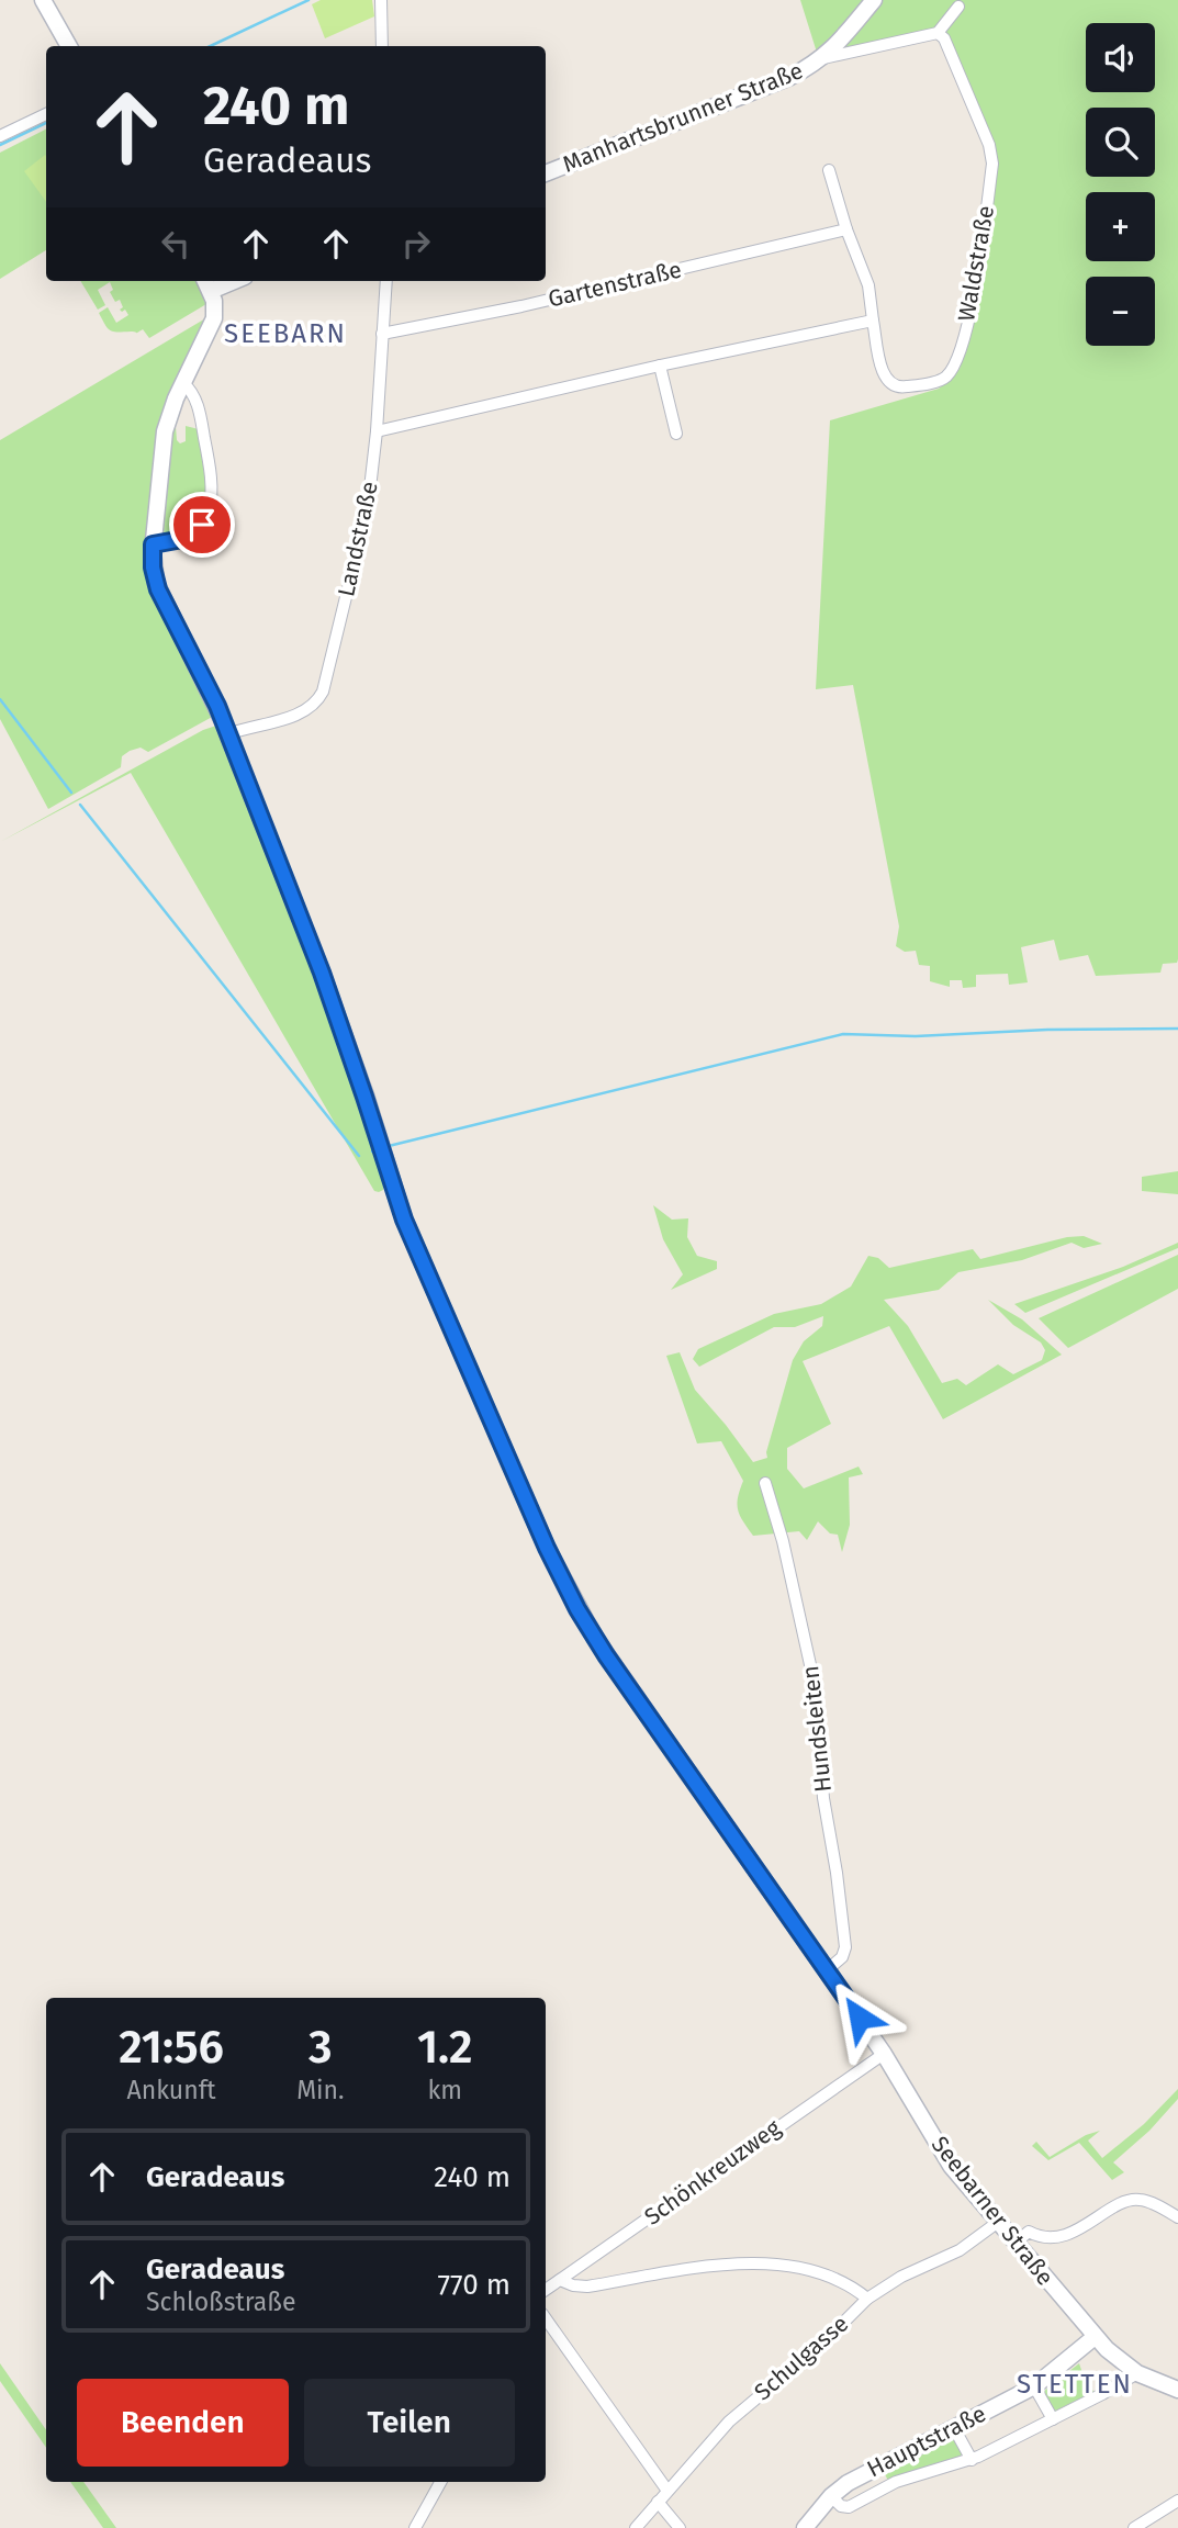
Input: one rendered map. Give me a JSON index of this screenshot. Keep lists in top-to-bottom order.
{
  "streets": {
    "main road": ["Manhartsbrunner Straße", "Seebarner Straße", "Hauptstraße"],
    "street": [
      "Waldstraße",
      "Gartenstraße",
      "Landstraße",
      "Hundsleiten",
      "Schönkreuzweg",
      "Schulgasse"
    ]
  },
  "crossings": [
    ["Manhartsbrunner Straße", "Waldstraße"],
    ["Waldstraße", "Gartenstraße"],
    ["Gartenstraße", "Landstraße"],
    ["Landstraße", "Seebarner Straße"],
    ["Hundsleiten", "Seebarner Straße"],
    ["Schönkreuzweg", "Seebarner Straße"],
    ["Seebarner Straße", "Schulgasse"],
    ["Seebarner Straße", "Hauptstraße"]
  ],
  "districts": ["SEEBARN", "STETTEN"],
  "page": {
    "map_buttons": ["+", "−"],
    "turn": ["240 m", "Geradeaus"],
    "eta": [
      "21:56",
      "Ankunft",
      "3",
      "Min.",
      "1.2",
      "km"
    ],
    "list": [
      {
        "name": "Geradeaus",
        "value": "240 m"
      },
      {
        "name": "Geradeaus",
        "note": "Schloßstraße",
        "value": "770 m"
      }
    ],
    "buttons": ["Beenden", "Teilen"]
  }
}
